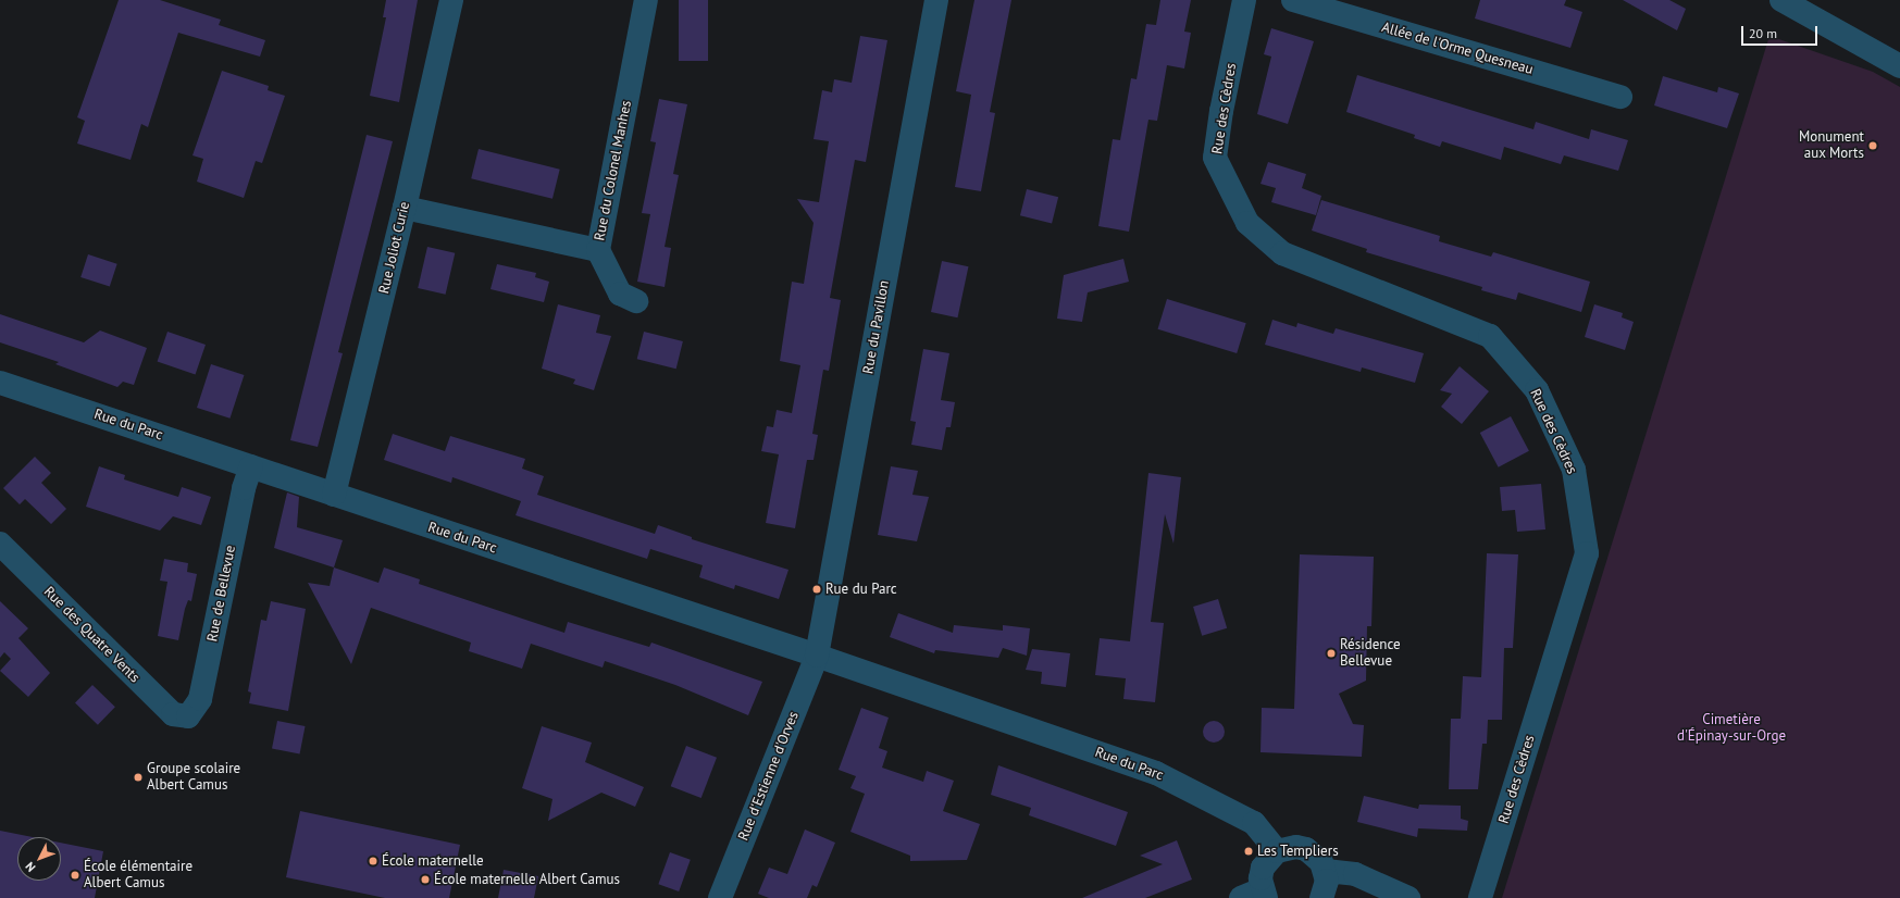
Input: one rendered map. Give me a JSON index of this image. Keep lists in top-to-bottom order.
{
  "streets": {
    "street": [
      "Allée de l'Orme Quesneau",
      "Rue des Cèdres",
      "Rue du Colonel Manhes",
      "Rue Joliot Curie",
      "Rue du Pavillon",
      "Rue du Parc",
      "Rue de Bellevue",
      "Rue des Quatre Vents",
      "Rue d'Estienne d'Orves"
    ]
  },
  "crossings": [
    ["Rue du Colonel Manhes", "Rue Joliot Curie"],
    ["Rue Joliot Curie", "Rue du Parc"],
    ["Rue du Pavillon", "Rue du Parc"],
    ["Rue du Pavillon", "Rue d'Estienne d'Orves"],
    ["Rue du Parc", "Rue de Bellevue"],
    ["Rue du Parc", "Rue d'Estienne d'Orves"],
    ["Rue de Bellevue", "Rue des Quatre Vents"]
  ],
  "parks": ["Cimetière d'Épinay-sur-Orge"],
  "places": [
    "Monument aux Morts",
    "Rue du Parc",
    "Résidence Bellevue",
    "Groupe scolaire Albert Camus",
    "Les Templiers",
    "École maternelle",
    "École élémentaire Albert Camus",
    "École maternelle Albert Camus"
  ],
  "scale_bar": "20 m",
  "north": "bottom left"
}
